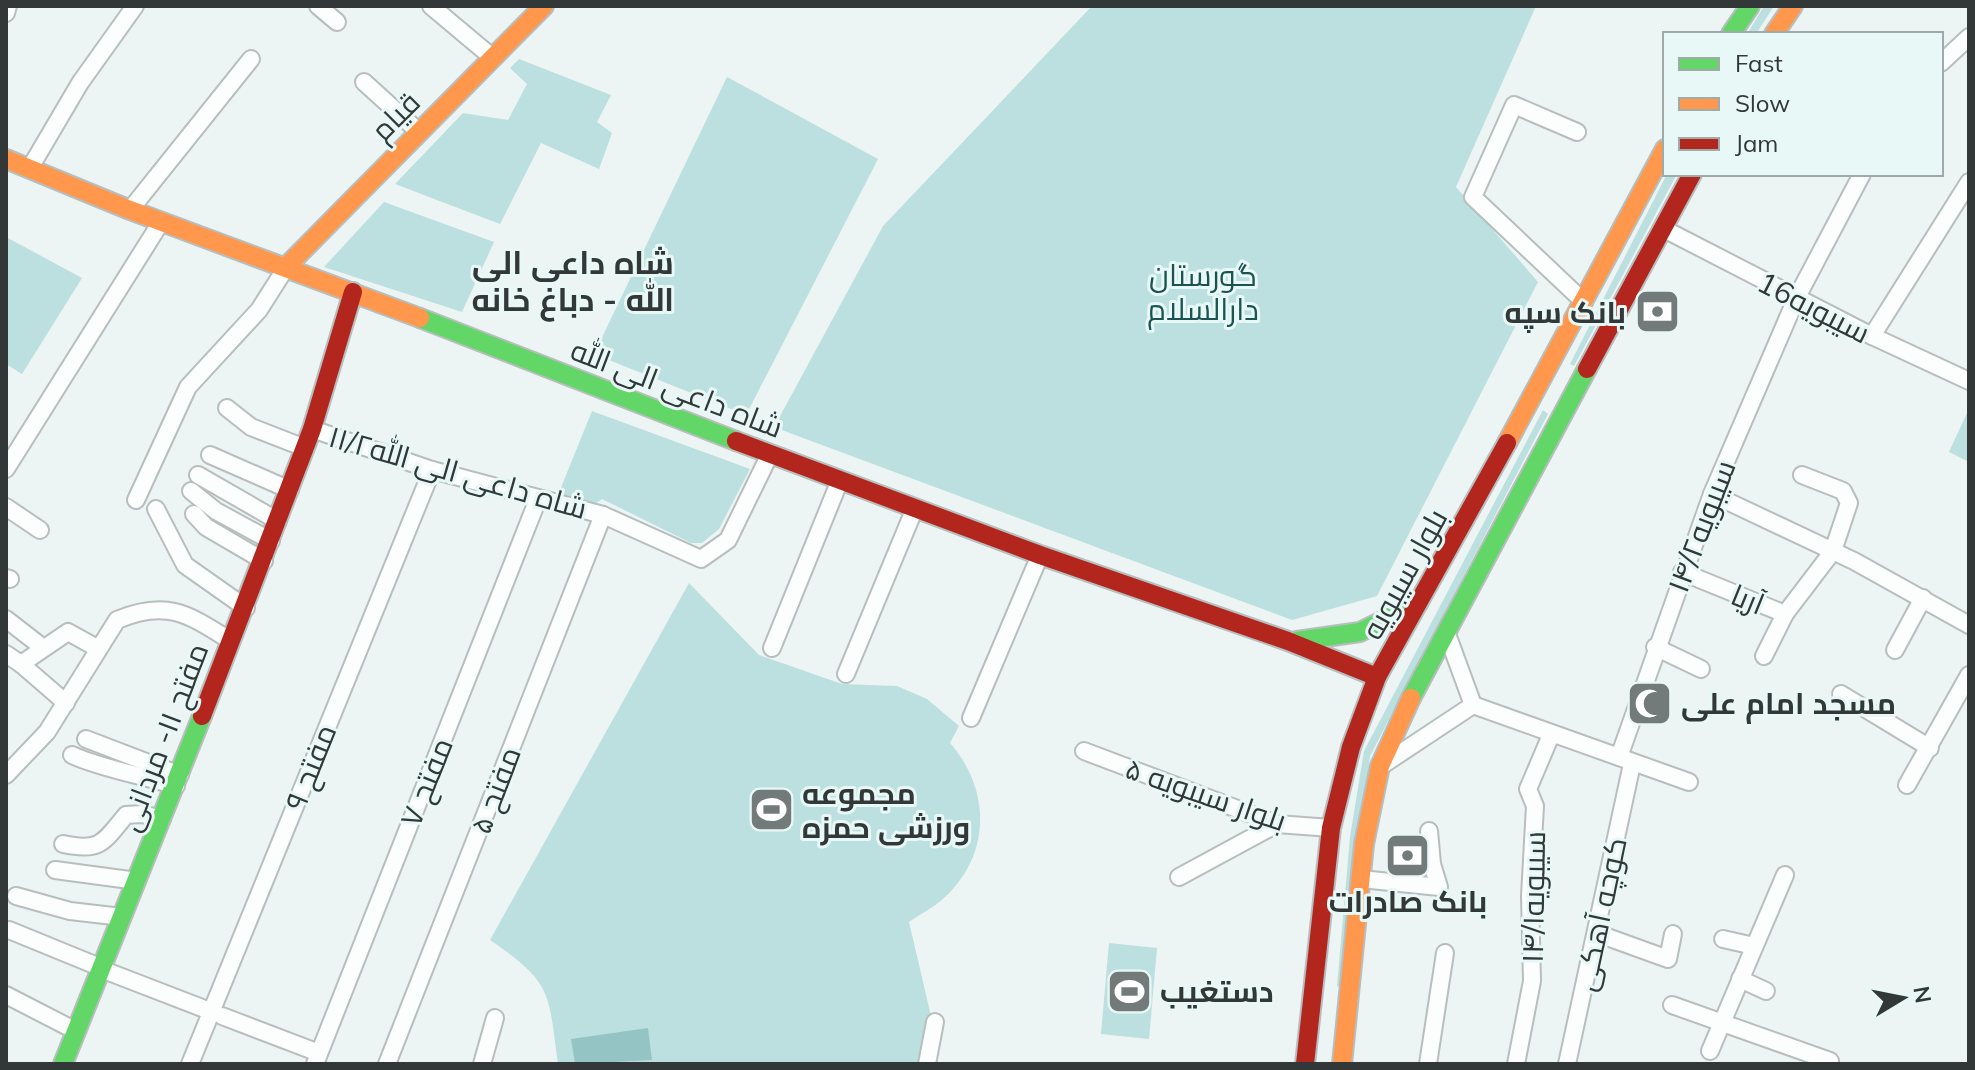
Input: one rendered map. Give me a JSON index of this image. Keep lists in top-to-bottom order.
{
  "streets": {
    "street": [
      "قیام",
      "سیبویه16",
      "شاه داعی الی الله",
      "۱۱/۲شاه داعی الی الله",
      "سیبویه۱۴/۲",
      "بلوار سیبویه",
      "آریا",
      "مفتح ۱۱- مردانی",
      "مفتح ۹",
      "مفتح ۷",
      "مفتح ۵",
      "بلوار سیبویه ۵",
      "سیبویه۱۴/۱",
      "کوچه آهکی"
    ]
  },
  "crossings": [
    ["قیام", "شاه داعی الی الله"],
    ["سیبویه16", "سیبویه۱۴/۲"],
    ["شاه داعی الی الله", "۱۱/۲شاه داعی الی الله"],
    ["شاه داعی الی الله", "بلوار سیبویه"],
    ["شاه داعی الی الله", "مفتح ۱۱- مردانی"],
    ["۱۱/۲شاه داعی الی الله", "مفتح ۱۱- مردانی"],
    ["۱۱/۲شاه داعی الی الله", "مفتح ۹"],
    ["۱۱/۲شاه داعی الی الله", "مفتح ۷"],
    ["۱۱/۲شاه داعی الی الله", "مفتح ۵"],
    ["سیبویه۱۴/۲", "آریا"],
    ["سیبویه۱۴/۲", "کوچه آهکی"],
    ["بلوار سیبویه", "بلوار سیبویه ۵"]
  ],
  "districts": ["شاه داعی الی الله - دباغ خانه"],
  "parks": ["گورستان دارالسلام"],
  "places": {
    "bank": ["بانک سپه", "بانک صادرات"],
    "mosque": ["مسجد امام علی"],
    "sports": ["مجموعه ورزشی حمزه", "دستغیب"]
  },
  "legend": ["Fast", "Slow", "Jam"],
  "north": "right"
}
